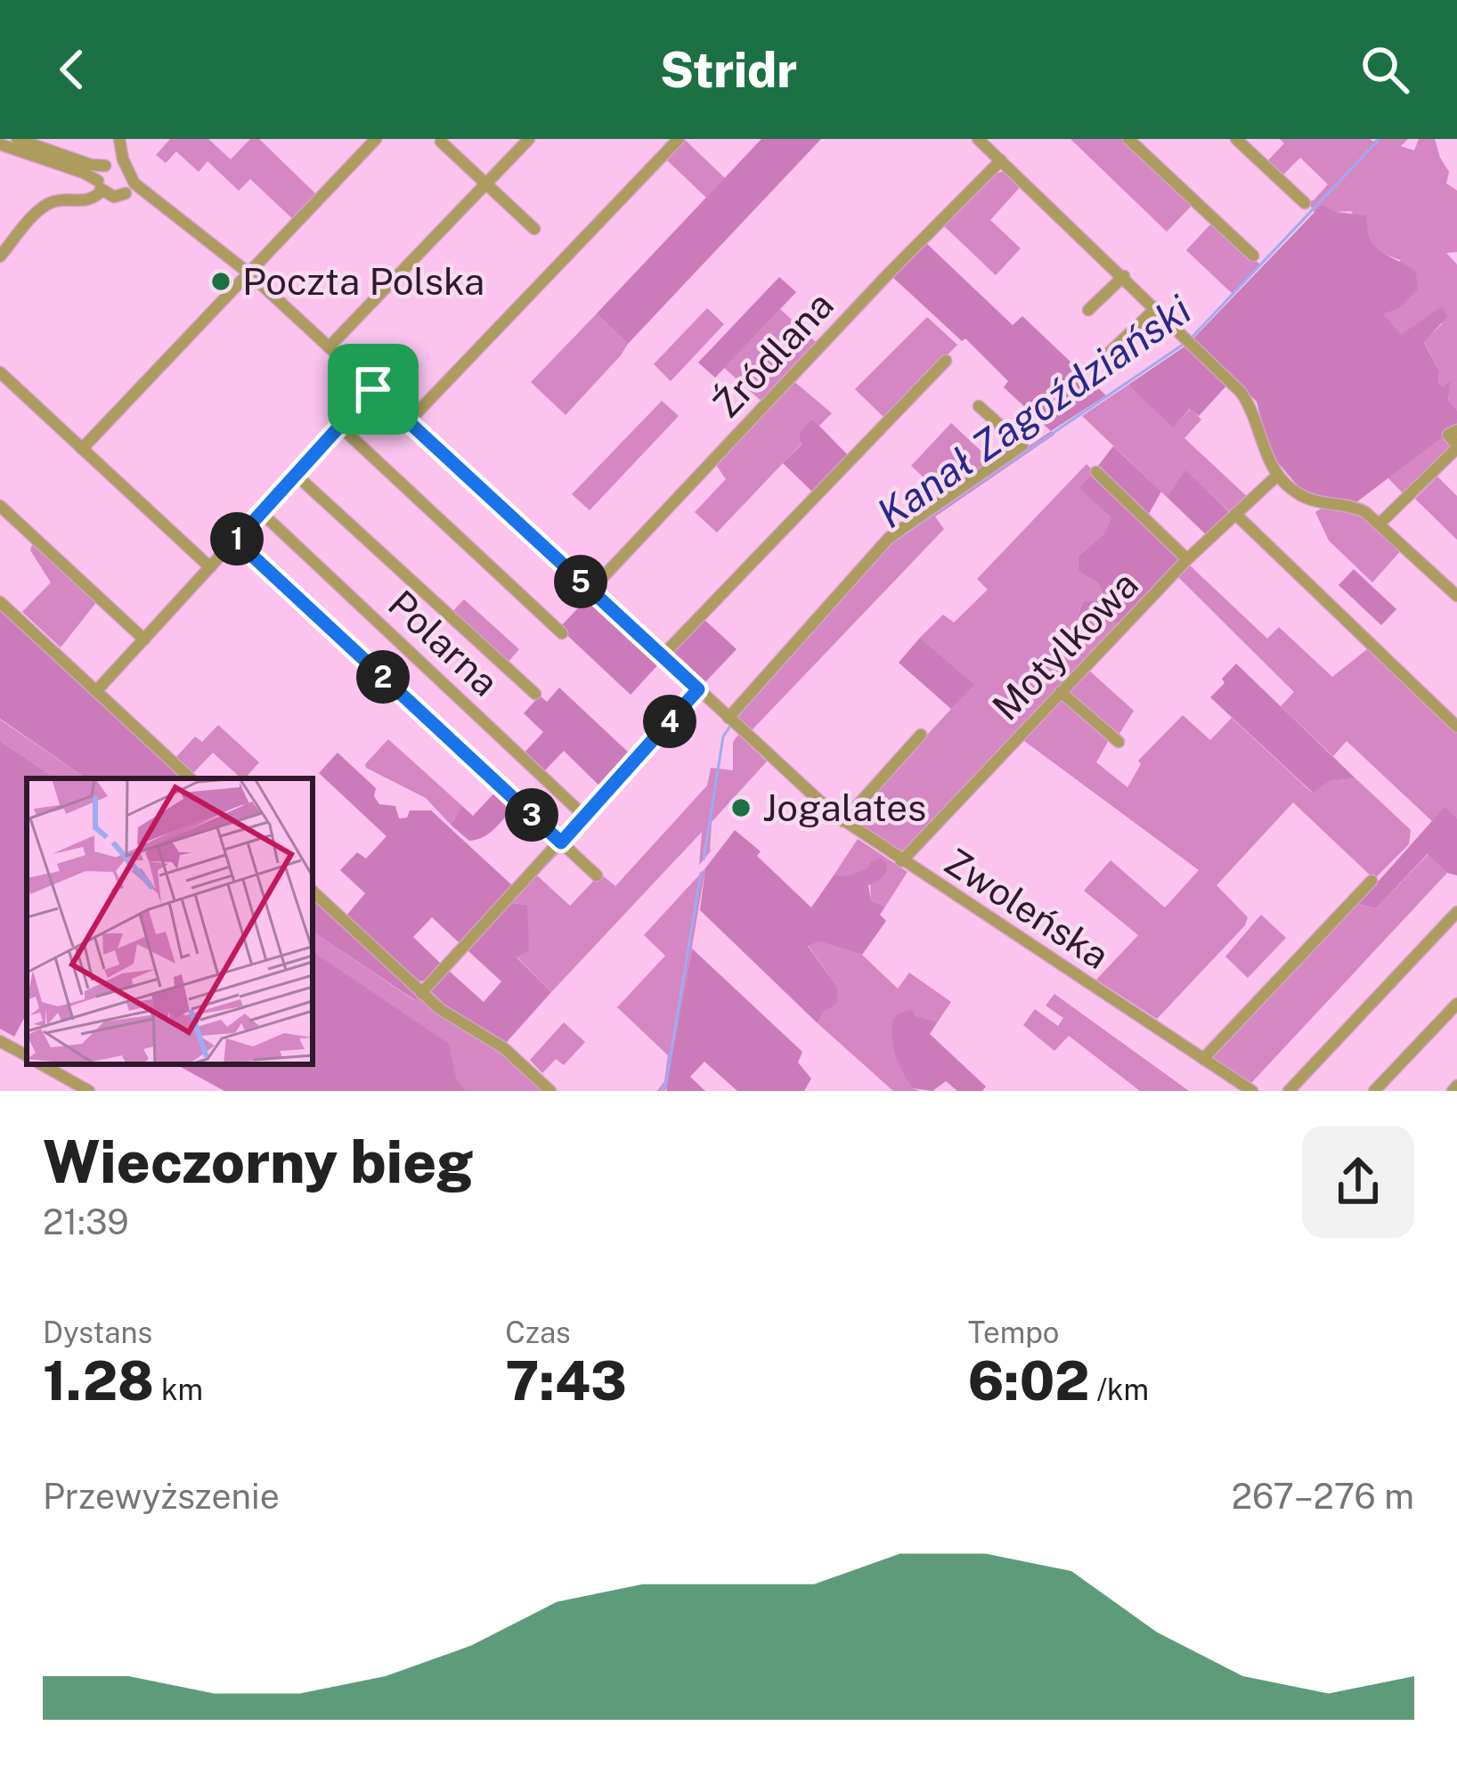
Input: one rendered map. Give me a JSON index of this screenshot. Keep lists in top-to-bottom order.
{
  "streets": {
    "street": [
      "Źródlana",
      "Polarna",
      "Motylkowa",
      "Zwoleńska"
    ]
  },
  "crossings": [
    ["Źródlana", "Zwoleńska"],
    ["Motylkowa", "Zwoleńska"]
  ],
  "water": ["Kanał Zagoździański"],
  "places": ["Poczta Polska", "Jogalates"],
  "page": {
    "header": "Stridr",
    "pins": [
      "1",
      "5",
      "2",
      "4",
      "3"
    ],
    "heading": ["Wieczorny bieg", "21:39"],
    "stats": [
      ["Dystans", "1.28 km"],
      ["Czas", "7:43"],
      ["Tempo", "6:02 /km"]
    ],
    "chart": ["Przewyższenie", "267–276 m"]
  }
}
